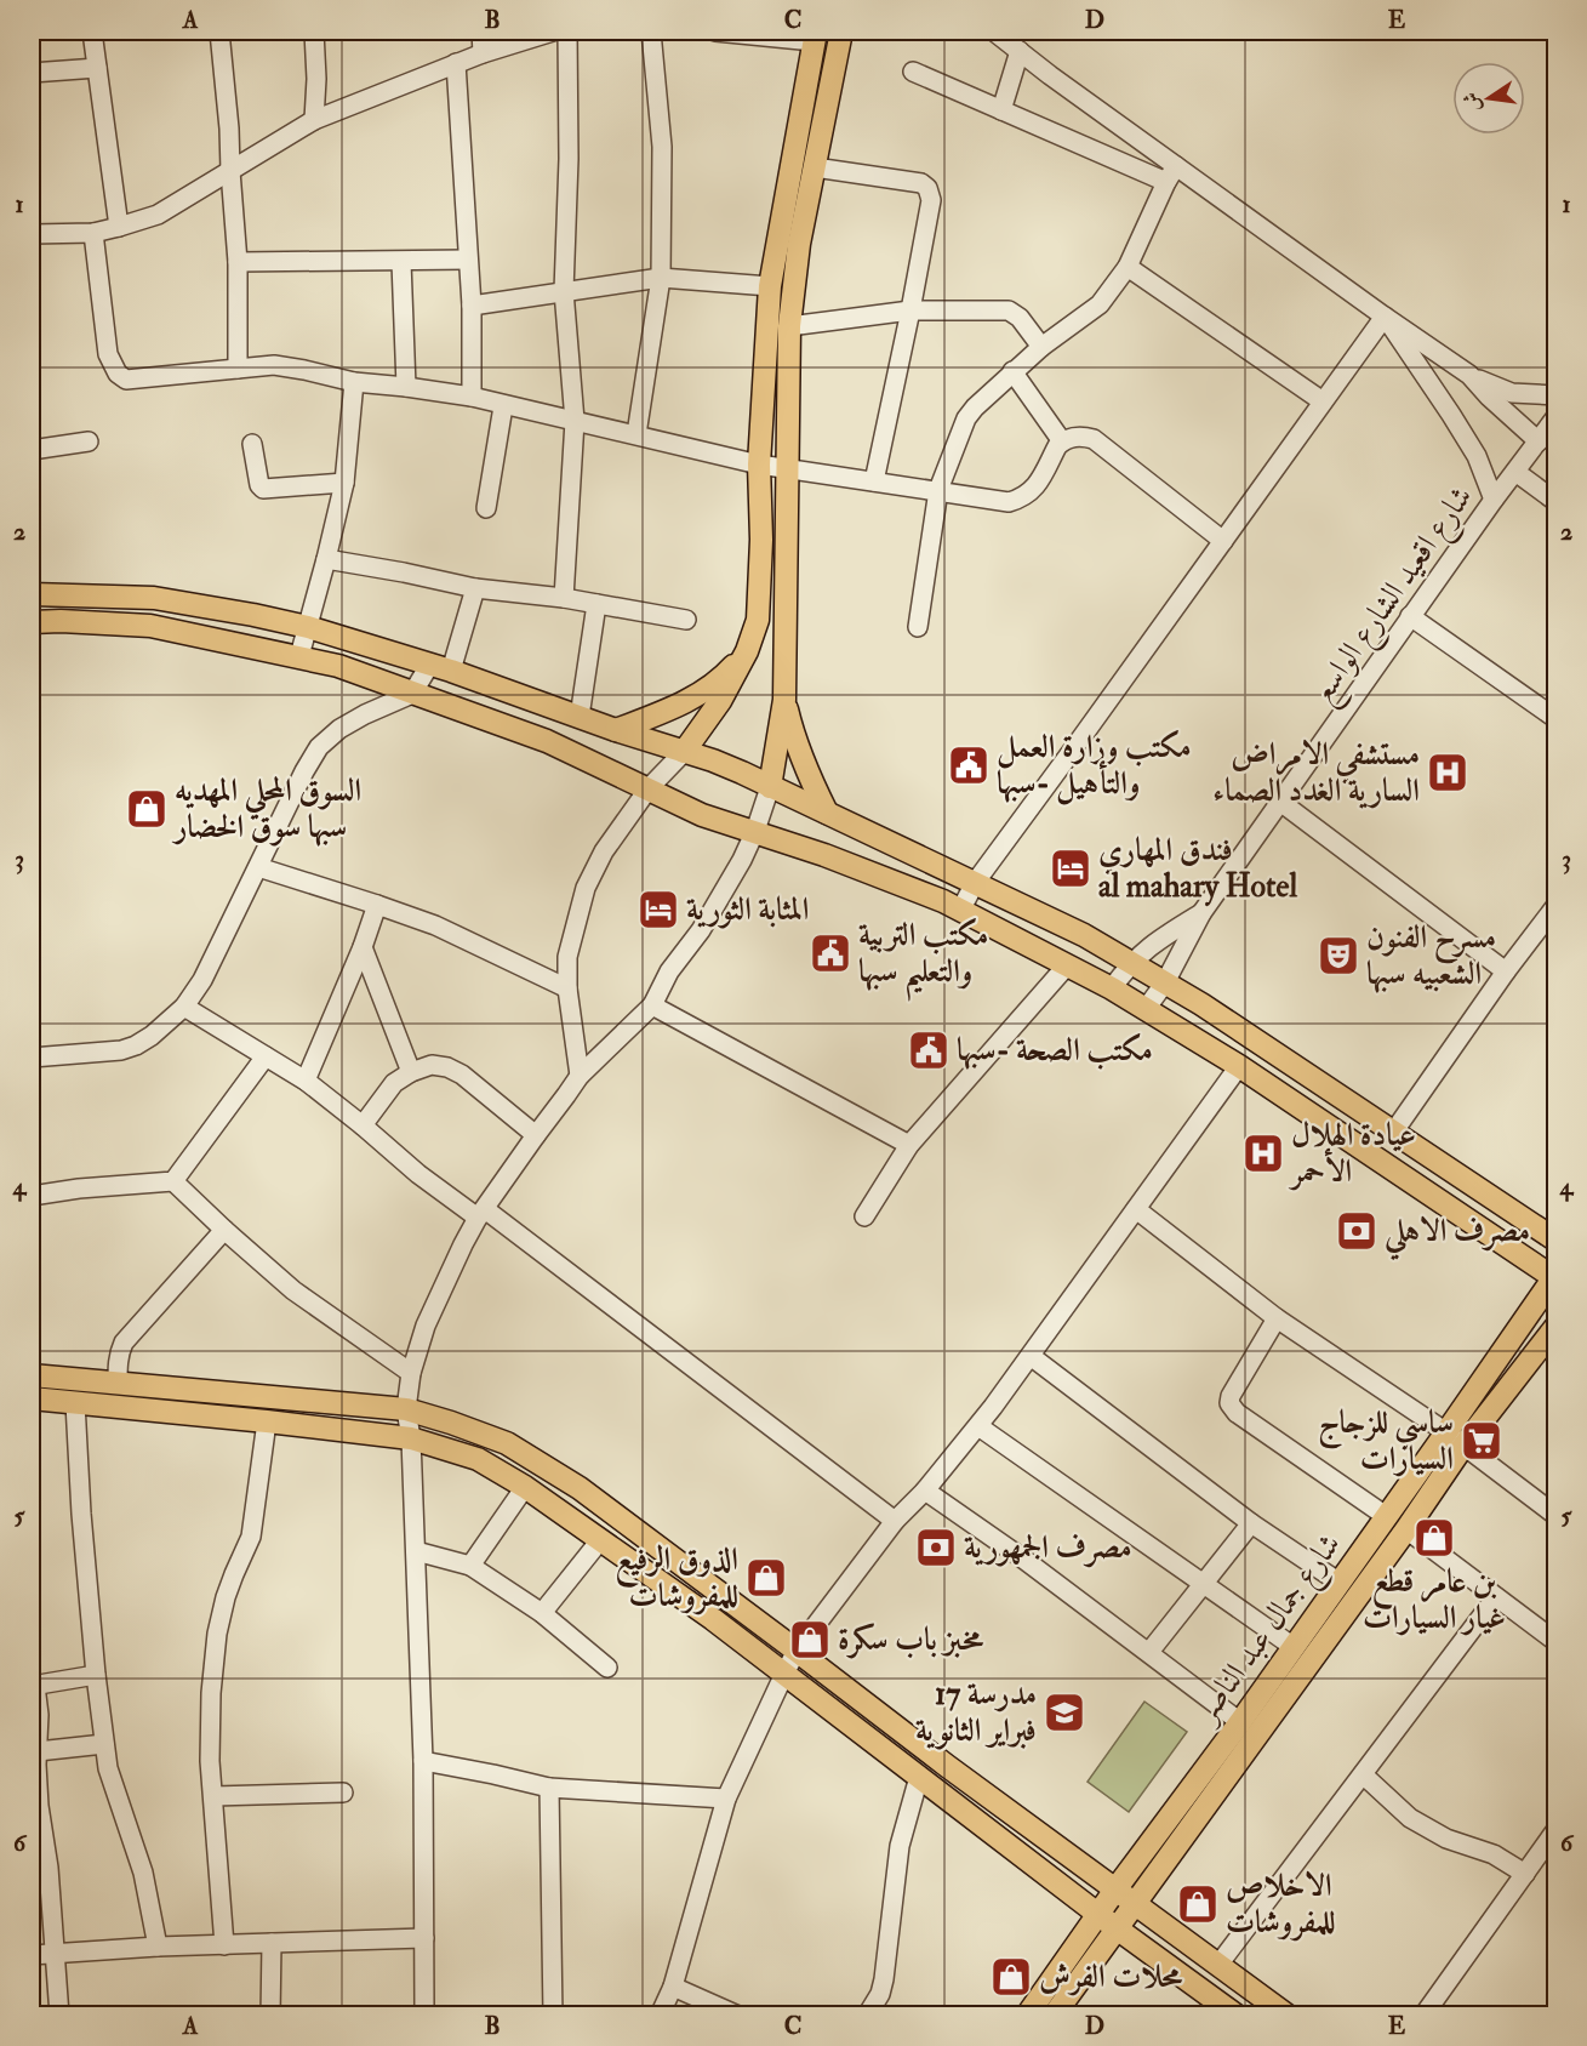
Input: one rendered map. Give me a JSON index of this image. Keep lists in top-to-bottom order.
{
  "streets": {
    "main road": ["شارع جمال عبد الناصر"],
    "street": ["شارع اقعيد الشارع الواسع"]
  },
  "places": {
    "public building": ["مكتب وزارة العمل والتأهيل -سبها", "مكتب التربية والتعليم سبها", "مكتب الصحة -سبها"],
    "hospital": ["مستشفي الامراض السارية الغدد الصماء", "عيادة الهلال الأحمر"],
    "shop": [
      "السوق المحلي المهديه سبها سوق الخضار",
      "بن عامر قطع غيار السيارات",
      "الذوق الرفيع للمفروشات",
      "مخبز باب سكرة",
      "الاخلاص للمفروشات",
      "محلات الفرش"
    ],
    "hotel": ["فندق المهاري al mahary Hotel", "المثابة الثورية"],
    "theatre": ["مسرح الفنون الشعبيه سبها"],
    "bank": ["مصرف الاهلي", "مصرف الجمهورية"],
    "supermarket": ["ساسي للزجاج السيارات"],
    "school or university": ["مدرسة 17 فبراير الثانوية"]
  },
  "north": "left",
  "grid": {
    "columns": [
      "A",
      "B",
      "C",
      "D",
      "E"
    ],
    "rows": [
      "1",
      "2",
      "3",
      "4",
      "5",
      "6"
    ]
  }
}
